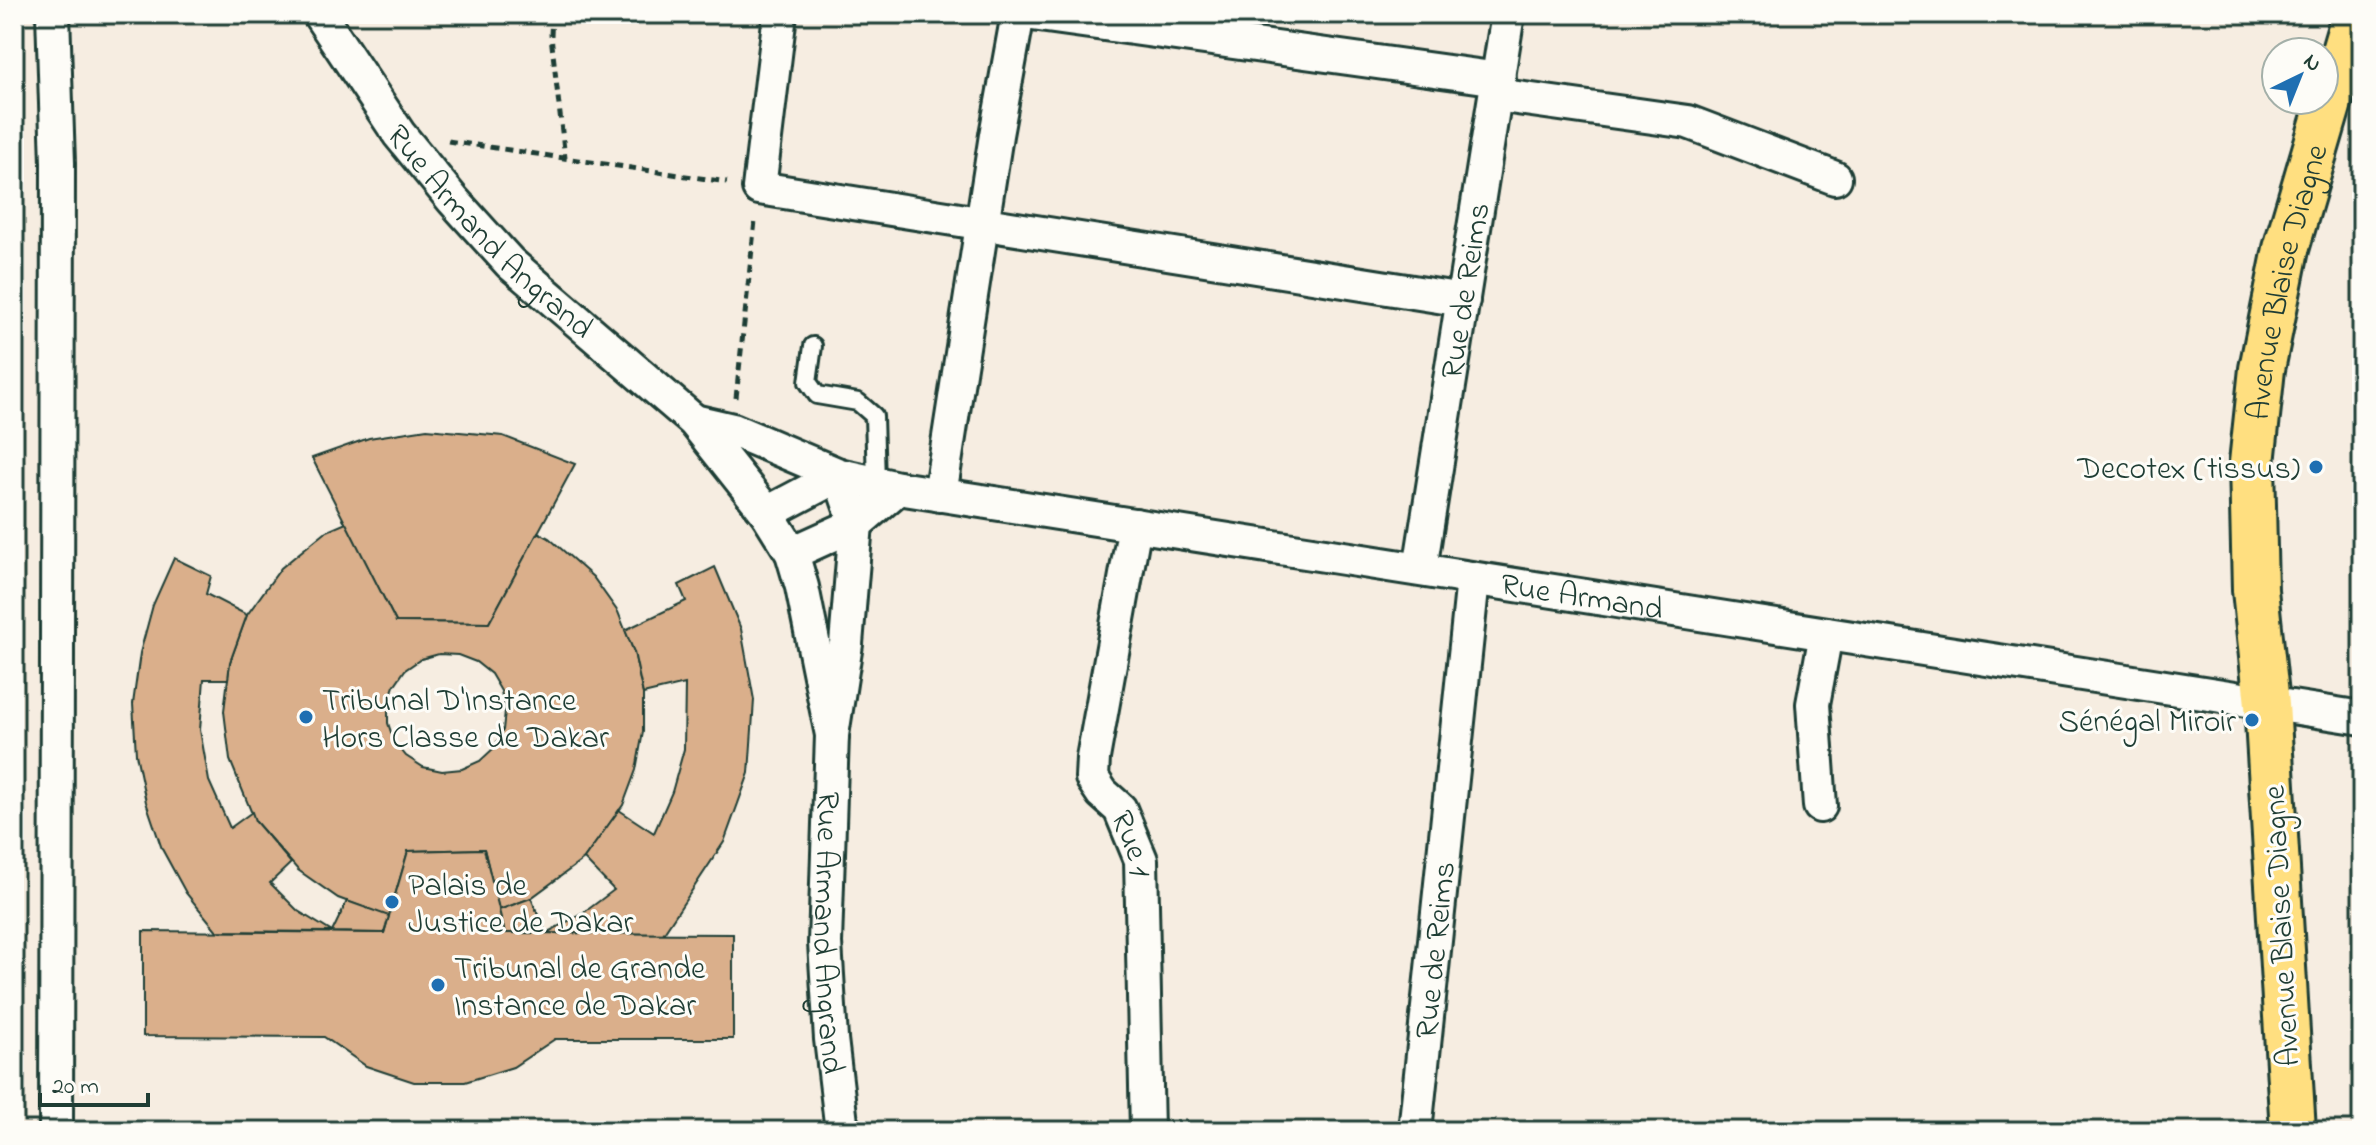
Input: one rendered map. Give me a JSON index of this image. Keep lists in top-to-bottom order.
{
  "streets": {
    "main road": ["Avenue Blaise Diagne"],
    "street": [
      "Rue Armand Angrand",
      "Rue de Reims",
      "Rue Armand",
      "Rue 1"
    ]
  },
  "crossings": [
    ["Rue Armand Angrand", "Rue Armand"],
    ["Avenue Blaise Diagne", "Rue Armand"],
    ["Rue de Reims", "Rue Armand"],
    ["Rue Armand", "Rue 1"]
  ],
  "places": [
    "Decotex (tissus)",
    "Tribunal D'Instance Hors Classe de Dakar",
    "Sénégal Miroir",
    "Palais de Justice de Dakar",
    "Tribunal de Grande Instance de Dakar"
  ],
  "scale_bar": "20 m",
  "north": "top right"
}
